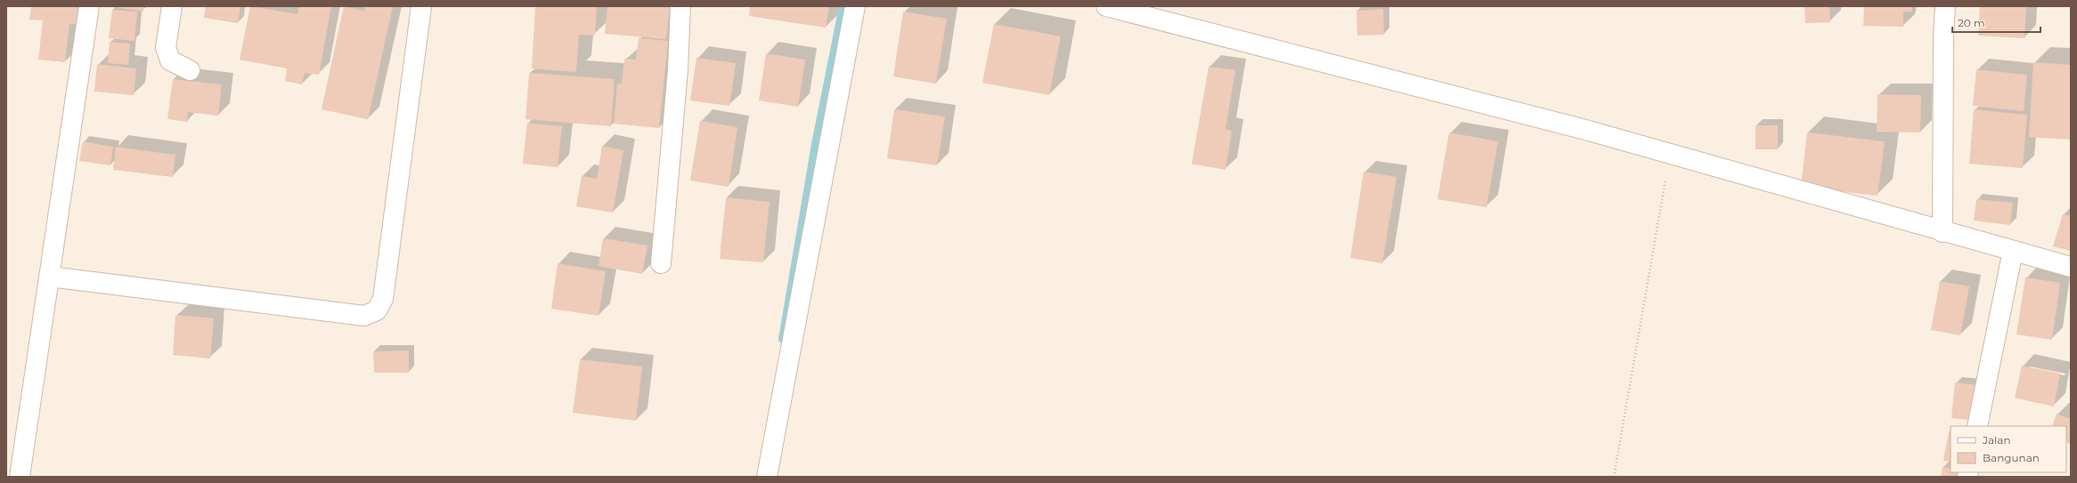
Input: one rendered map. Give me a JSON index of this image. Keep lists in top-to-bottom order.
{
  "legend": ["Jalan", "Bangunan"],
  "scale_bar": "20 m"
}
